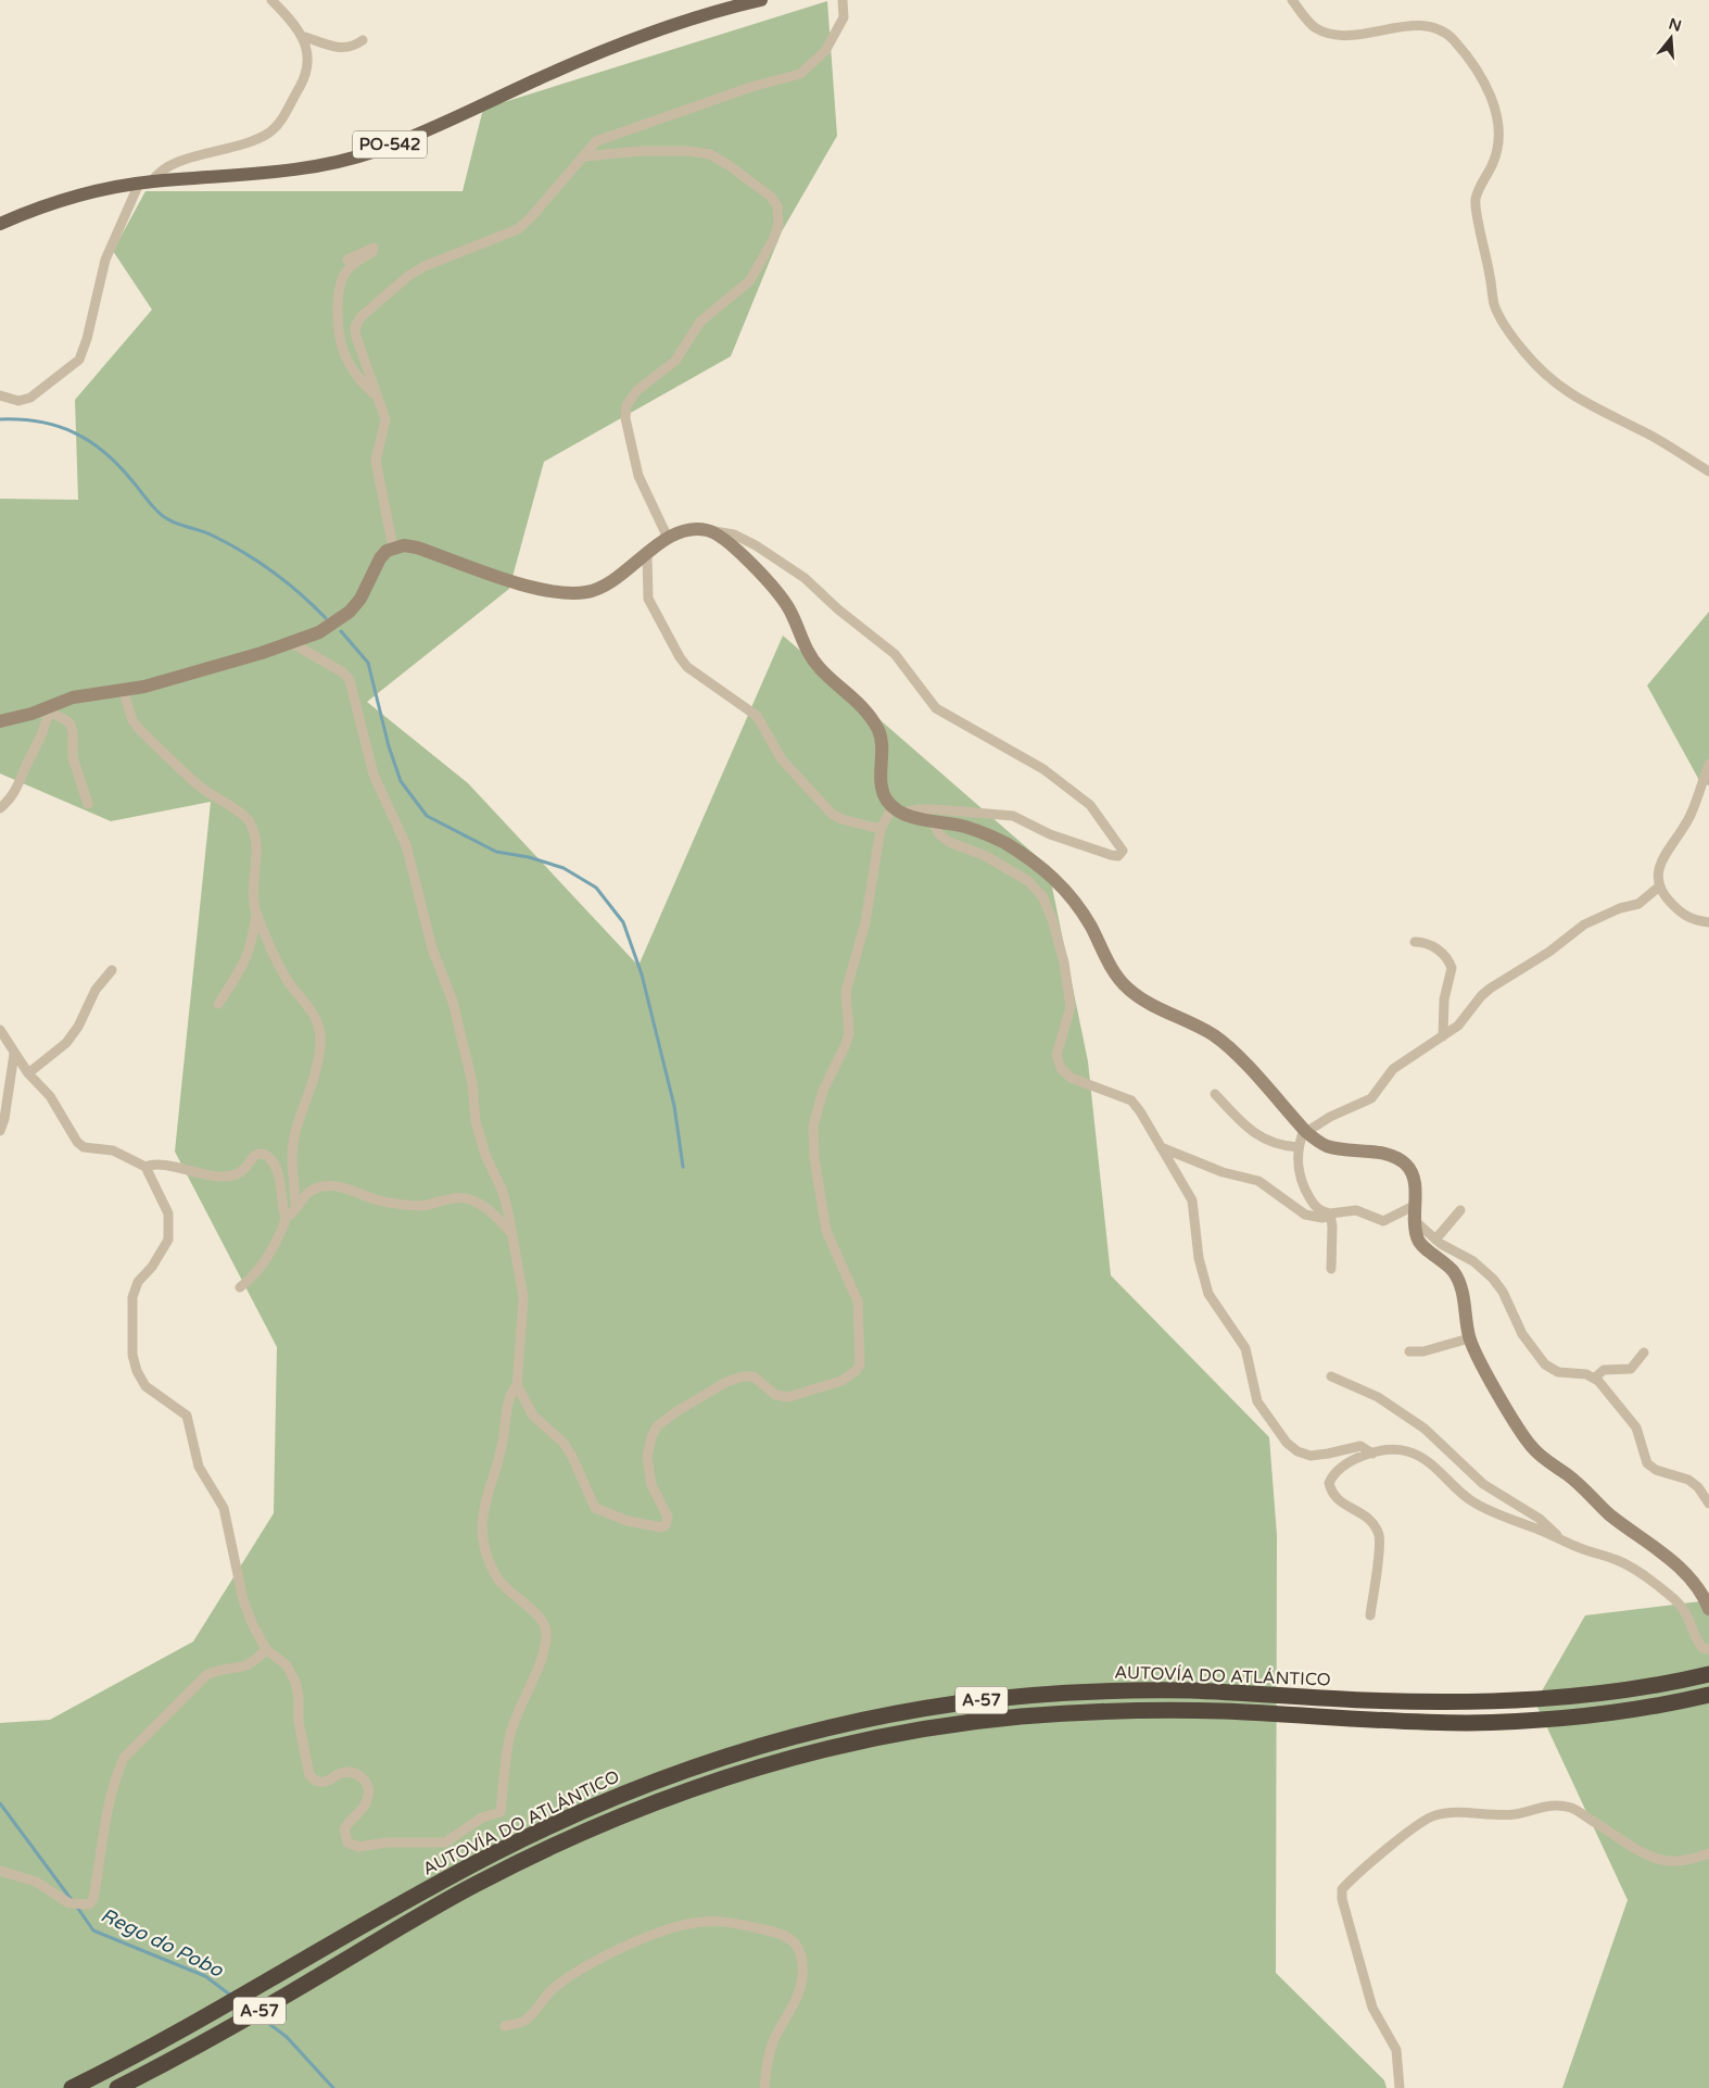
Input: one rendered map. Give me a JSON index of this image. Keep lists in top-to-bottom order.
{
  "streets": {
    "highway": ["AUTOVÍA DO ATLÁNTICO", "A-57"],
    "main road": ["PO-542"]
  },
  "water": ["Rego do Pobo"],
  "north": "top"
}
